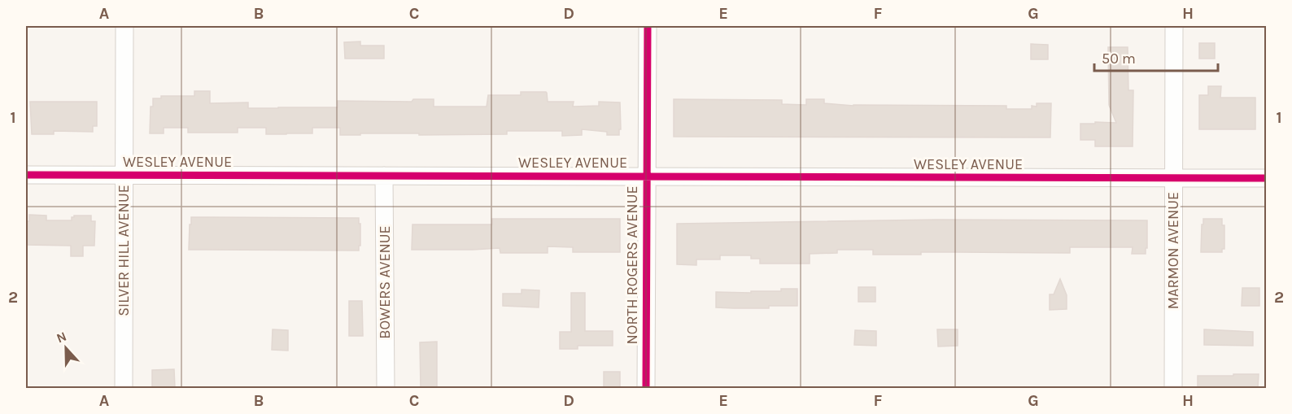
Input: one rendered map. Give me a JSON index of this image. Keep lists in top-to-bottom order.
{
  "streets": {
    "street": [
      "WESLEY AVENUE",
      "SILVER HILL AVENUE",
      "MARMON AVENUE",
      "NORTH ROGERS AVENUE",
      "BOWERS AVENUE"
    ]
  },
  "crossings": [
    ["WESLEY AVENUE", "SILVER HILL AVENUE"],
    ["WESLEY AVENUE", "MARMON AVENUE"],
    ["WESLEY AVENUE", "NORTH ROGERS AVENUE"],
    ["WESLEY AVENUE", "BOWERS AVENUE"]
  ],
  "scale_bar": "50 m",
  "north": "top",
  "grid": {
    "columns": [
      "A",
      "B",
      "C",
      "D",
      "E",
      "F",
      "G",
      "H"
    ],
    "rows": ["1", "2"]
  }
}
